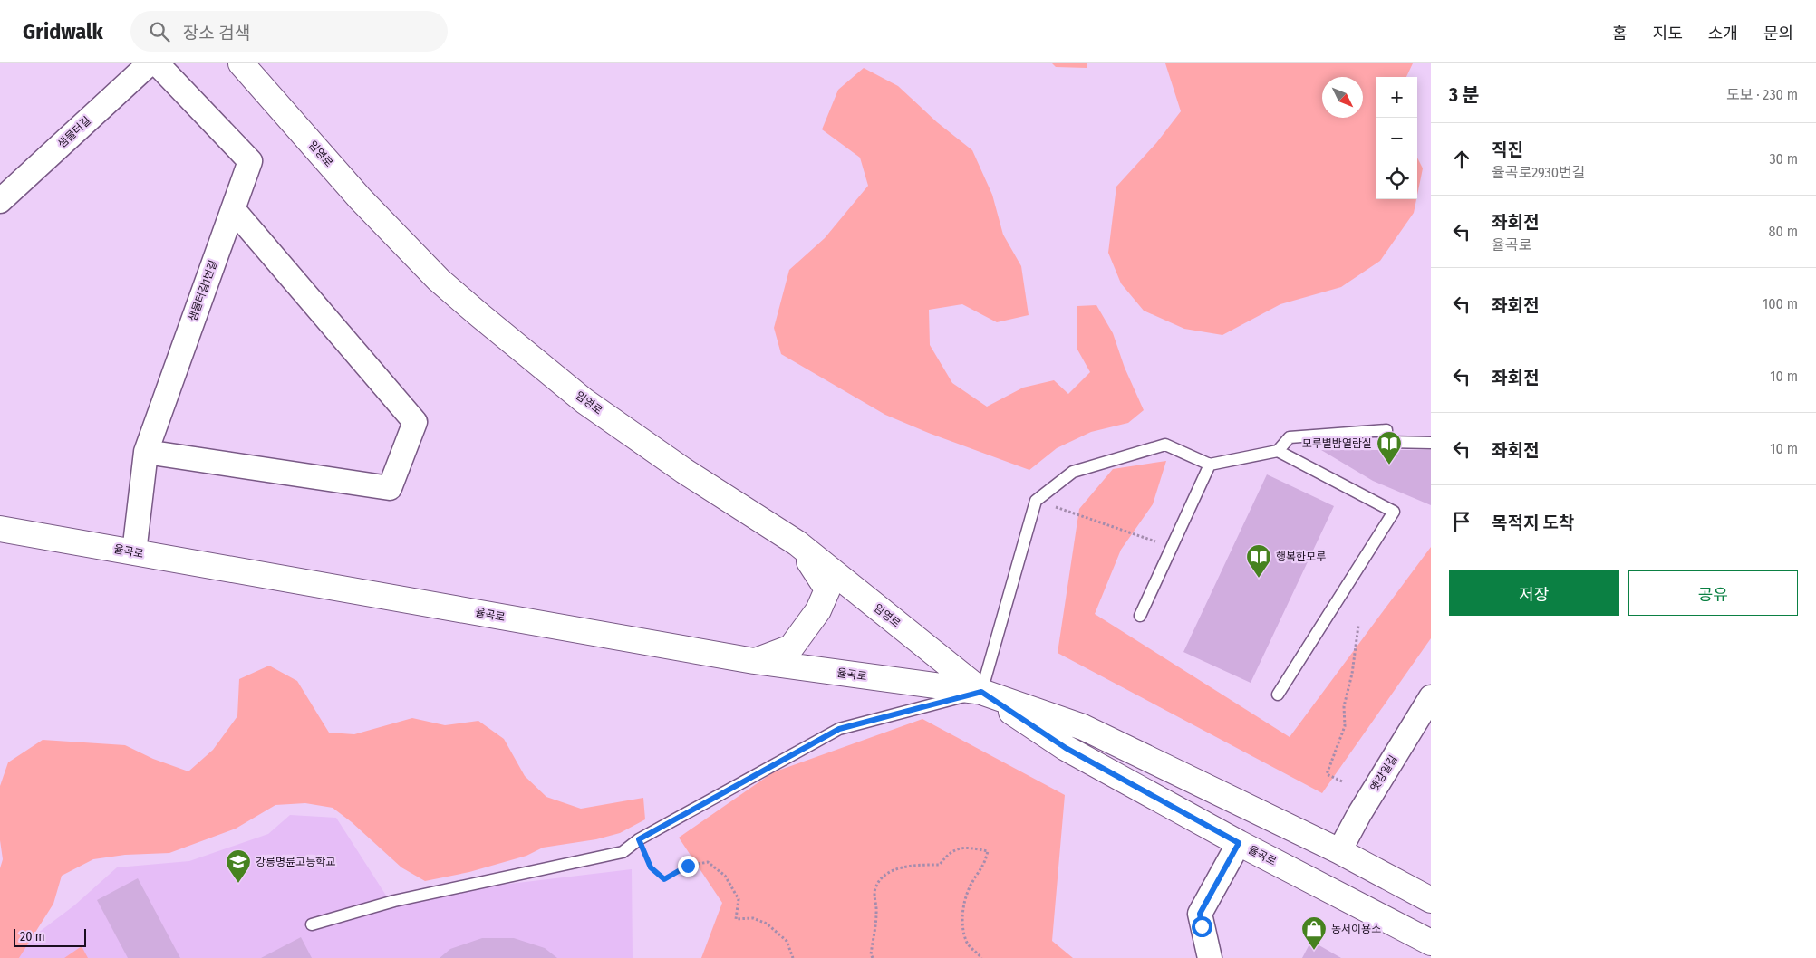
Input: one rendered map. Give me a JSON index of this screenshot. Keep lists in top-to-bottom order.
{
  "streets": {
    "street": [
      "샘물터길",
      "임영로",
      "샘물터길1번길",
      "율곡로",
      "옛강일길"
    ]
  },
  "crossings": [
    ["임영로", "율곡로"],
    ["샘물터길1번길", "율곡로"],
    ["율곡로", "옛강일길"]
  ],
  "places": {
    "library": ["모루별밤열람실", "행복한모루"],
    "school or university": ["강릉명륜고등학교"],
    "shop": ["동서이용소"]
  },
  "scale_bar": "20 m",
  "north": "bottom right",
  "page": {
    "header": "Gridwalk",
    "search": "장소 검색",
    "nav": [
      "홈",
      "지도",
      "소개",
      "문의"
    ],
    "heading": ["3 분", "도보 · 230 m"],
    "map_buttons": ["+", "−"],
    "list": [
      ["직진", "율곡로2930번길", "30 m"],
      ["좌회전", "율곡로", "80 m"],
      ["좌회전", "100 m"],
      ["좌회전", "10 m"],
      ["좌회전", "10 m"],
      "목적지 도착"
    ],
    "buttons": ["저장", "공유"],
    "scale": "20 m"
  }
}
